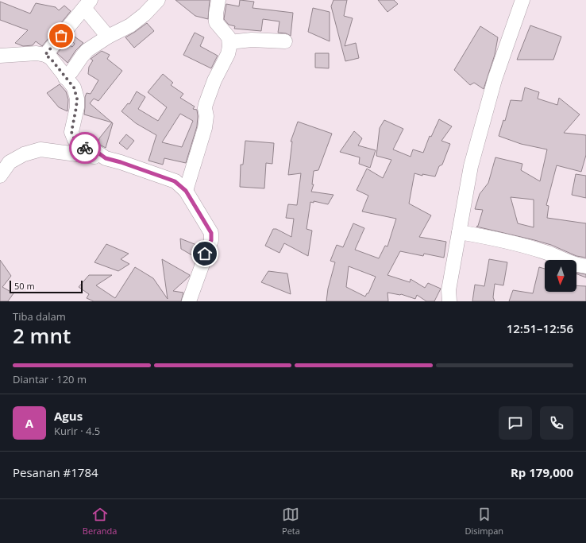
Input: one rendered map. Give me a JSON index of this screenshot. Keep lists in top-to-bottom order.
{
  "scale_bar": "50 m",
  "north": "bottom",
  "page": {
    "scale": "50 m",
    "heading": ["2 mnt", "Tiba dalam", "12:51–12:56"],
    "panel": [
      "Agus",
      "Kurir · 4.5",
      "Pesanan #1784",
      "Rp 179,000"
    ],
    "bar": "Diantar · 120 m",
    "round": "A",
    "tabs": ["Beranda", "Peta", "Disimpan"]
  }
}
